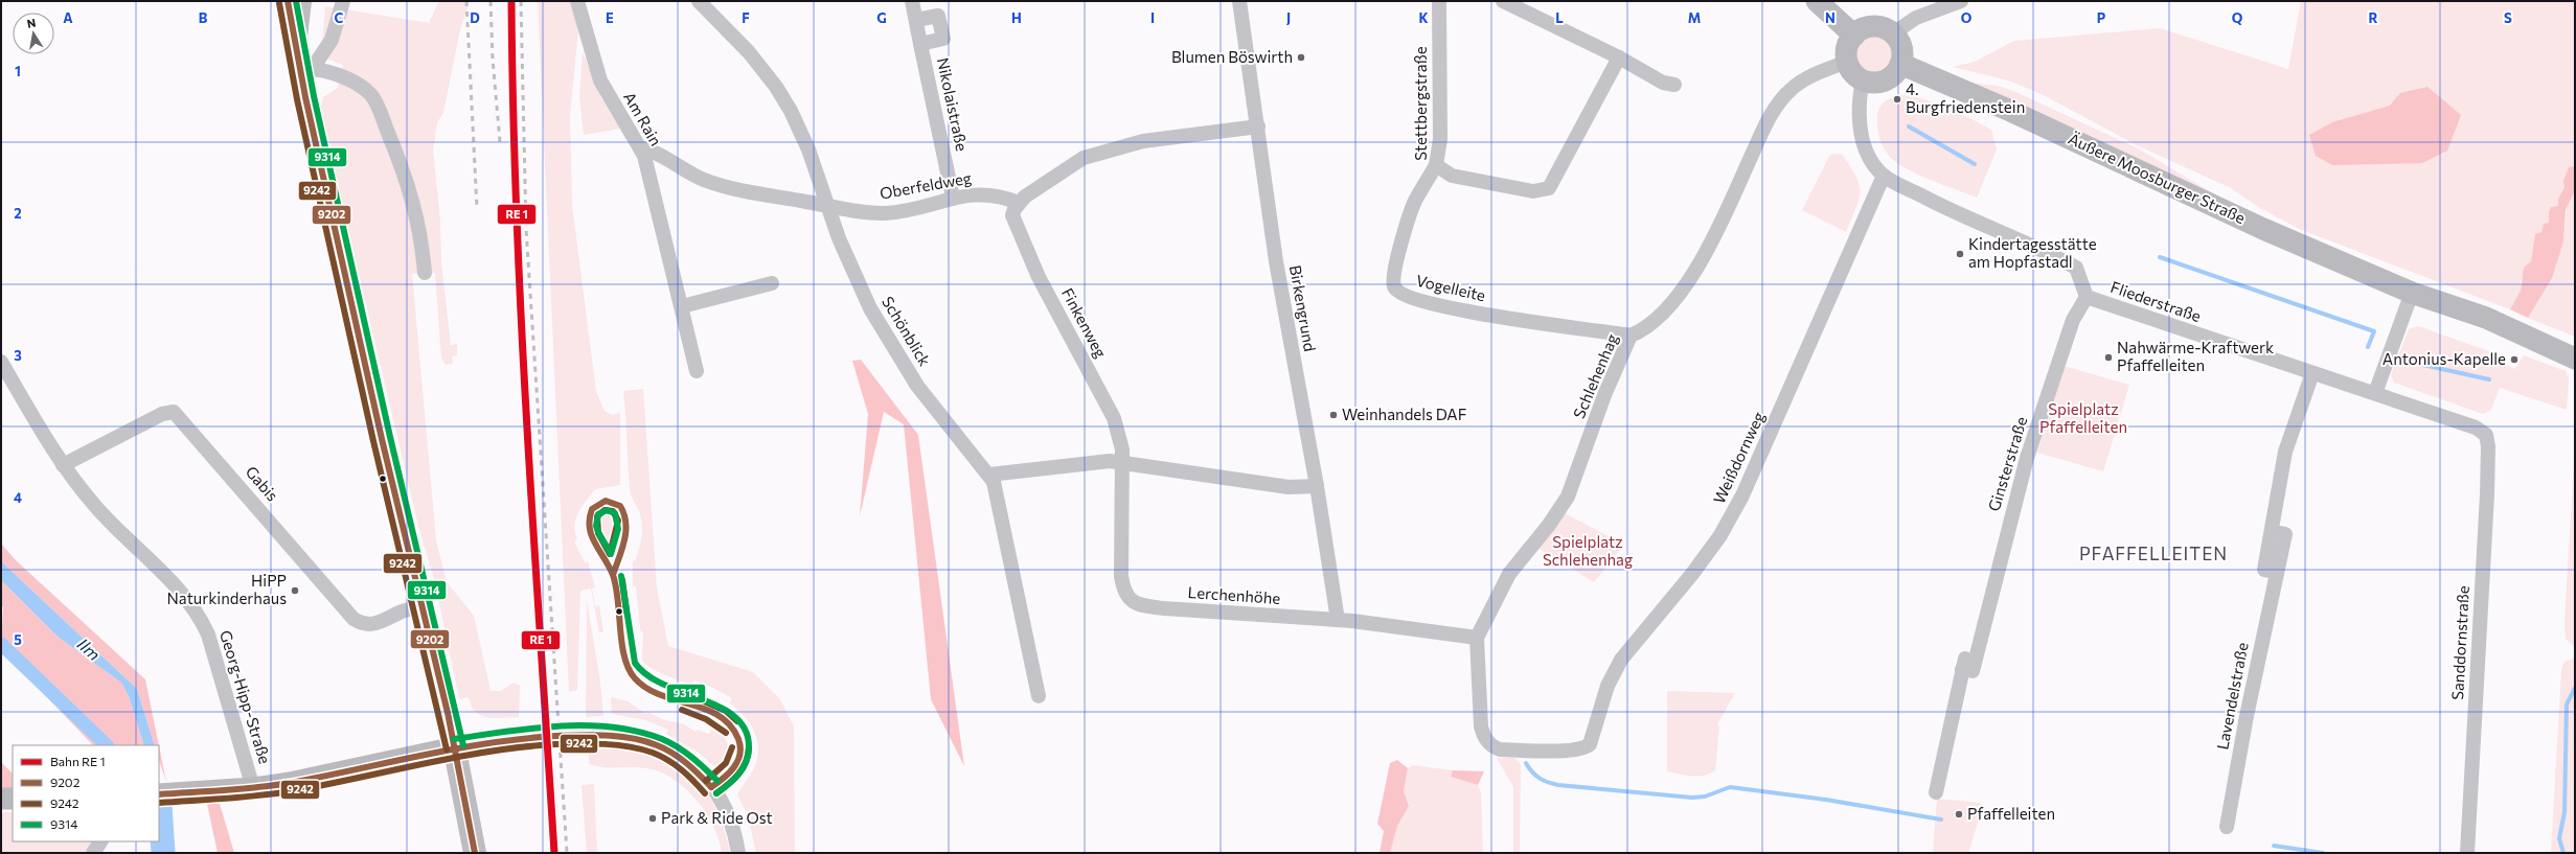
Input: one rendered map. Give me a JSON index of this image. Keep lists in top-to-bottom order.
{
  "streets": {
    "street": [
      "Stettbergstraße",
      "Nikolaistraße",
      "Am Rain",
      "Äußere Moosburger Straße",
      "Oberfeldweg",
      "Vogelleite",
      "Fliederstraße",
      "Birkengrund",
      "Finkenweg",
      "Schönblick",
      "Schlehenhag",
      "Weißdornweg",
      "Ginsterstraße",
      "Gabis",
      "Lerchenhöhe",
      "Sanddornstraße",
      "Lavendelstraße",
      "Georg-Hipp-Straße"
    ]
  },
  "crossings": [
    ["Stettbergstraße", "Vogelleite"],
    ["Nikolaistraße", "Oberfeldweg"],
    ["Am Rain", "Oberfeldweg"],
    ["Äußere Moosburger Straße", "Schlehenhag"],
    ["Oberfeldweg", "Finkenweg"],
    ["Oberfeldweg", "Schönblick"],
    ["Vogelleite", "Schlehenhag"],
    ["Fliederstraße", "Weißdornweg"],
    ["Fliederstraße", "Ginsterstraße"],
    ["Fliederstraße", "Sanddornstraße"],
    ["Fliederstraße", "Lavendelstraße"],
    ["Birkengrund", "Lerchenhöhe"],
    ["Finkenweg", "Lerchenhöhe"],
    ["Schlehenhag", "Weißdornweg"],
    ["Schlehenhag", "Lerchenhöhe"],
    ["Gabis", "Georg-Hipp-Straße"]
  ],
  "districts": ["PFAFFELLEITEN"],
  "water": ["Ilm"],
  "parks": ["Spielplatz Pfaffelleiten", "Spielplatz Schlehenhag"],
  "places": [
    "Blumen Böswirth",
    "4. Burgfriedenstein",
    "Kindertagesstätte am Hopfastadl",
    "Nahwärme-Kraftwerk Pfaffelleiten",
    "Antonius-Kapelle",
    "Weinhandels DAF",
    "HiPP Naturkinderhaus",
    "Pfaffelleiten",
    "Park & Ride Ost"
  ],
  "lines": ["transit line 9202", "transit line 9314", "transit line 9242"],
  "legend": [
    "Bahn RE 1",
    "9202",
    "9242",
    "9314"
  ],
  "north": "top",
  "grid": {
    "columns": [
      "A",
      "B",
      "C",
      "D",
      "E",
      "F",
      "G",
      "H",
      "I",
      "J",
      "K",
      "L",
      "M",
      "N",
      "O",
      "P",
      "Q",
      "R",
      "S"
    ],
    "rows": [
      "1",
      "2",
      "3",
      "4",
      "5"
    ]
  }
}
